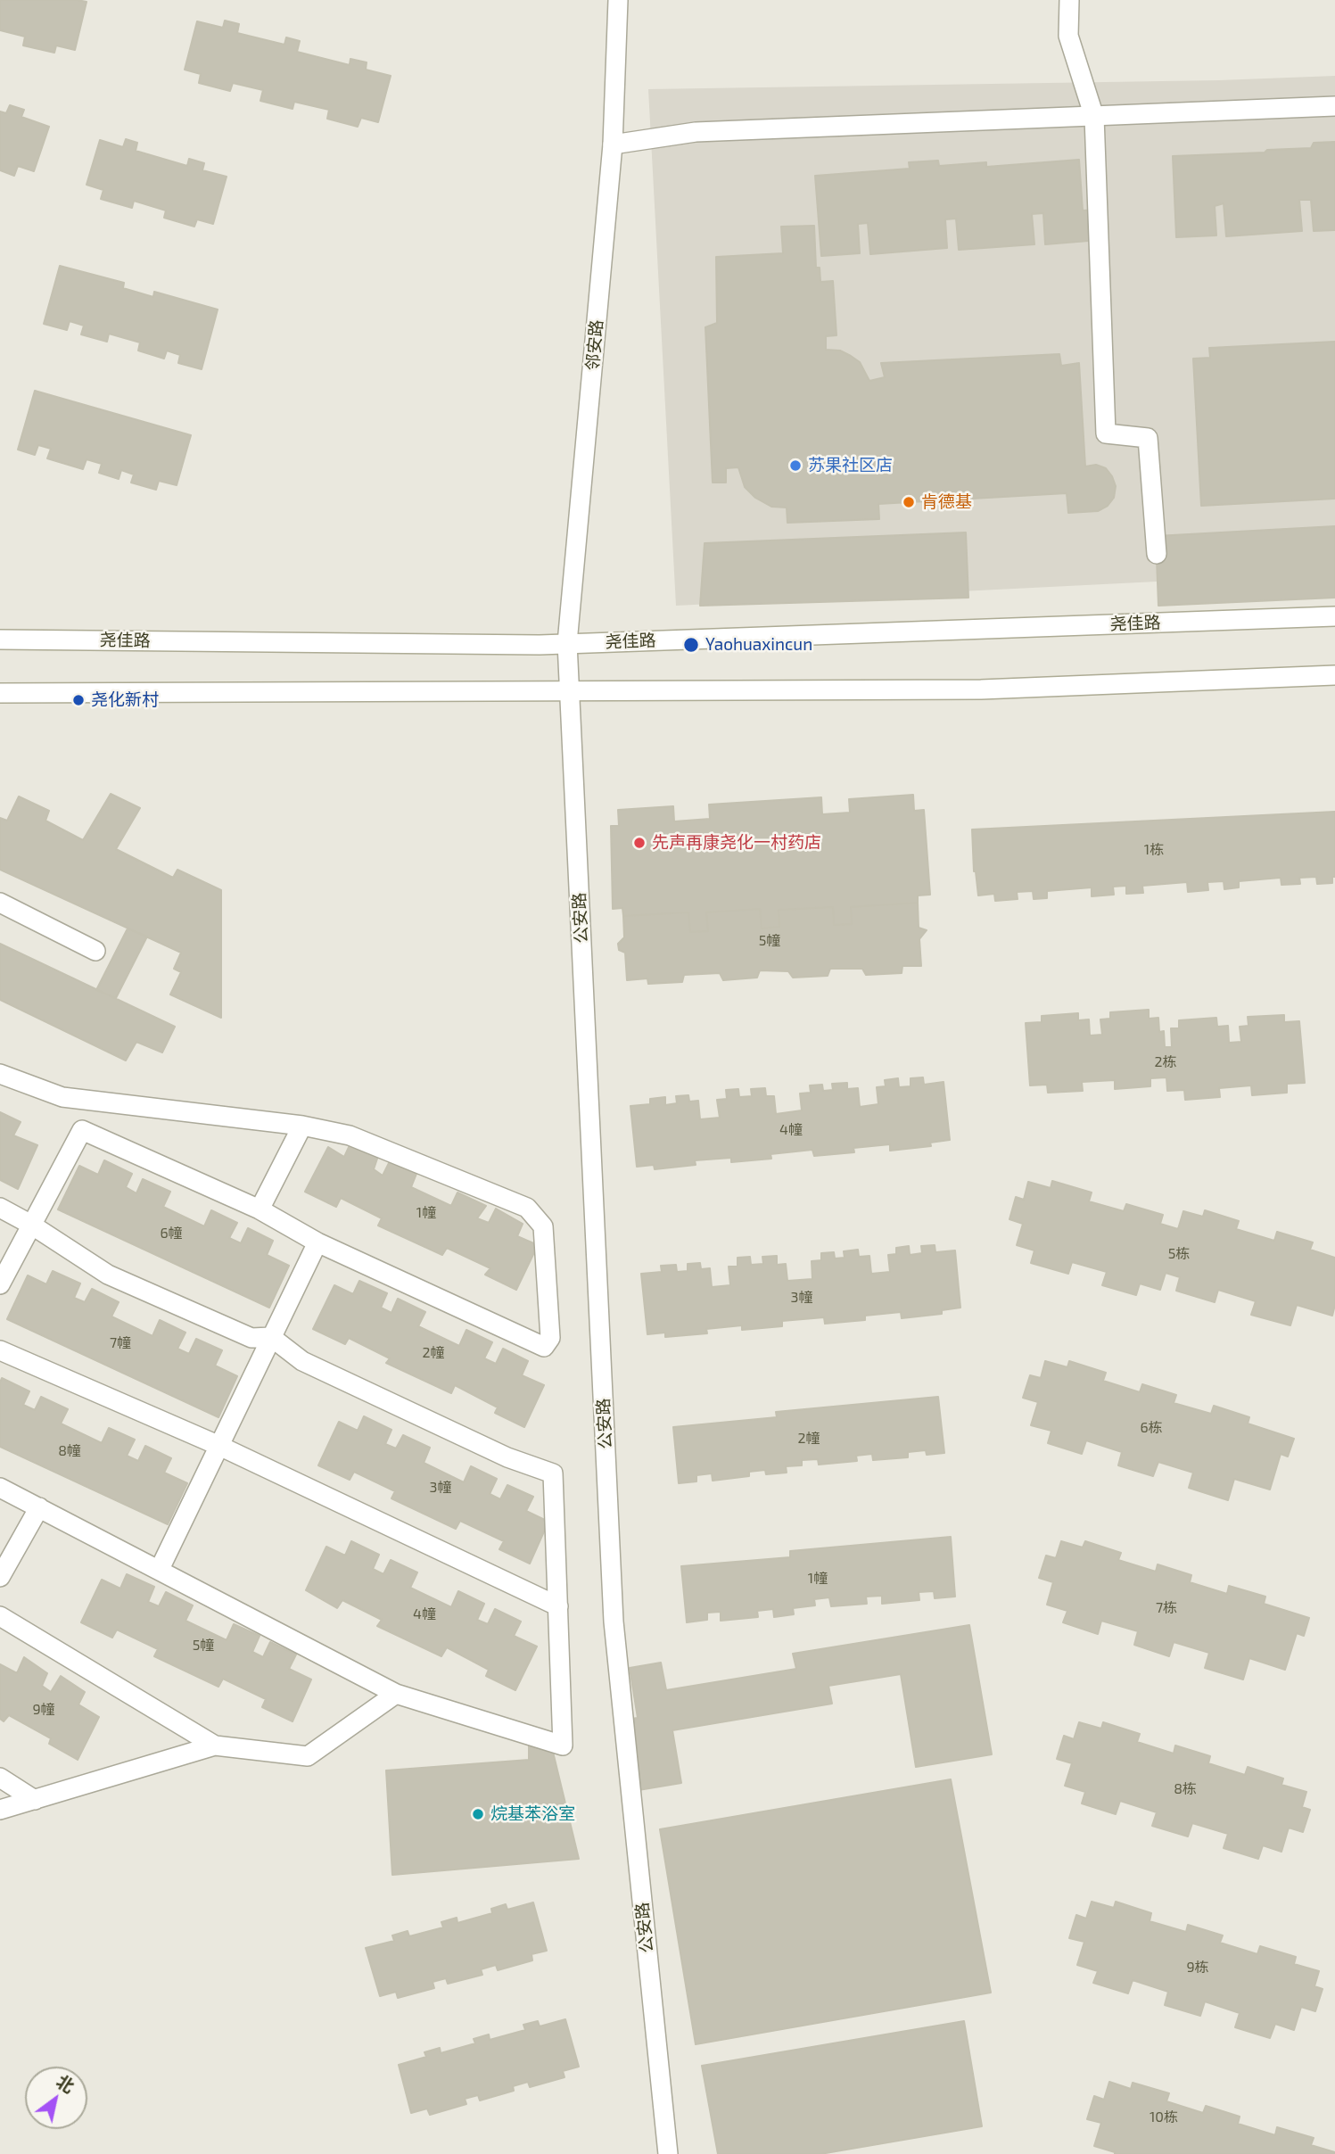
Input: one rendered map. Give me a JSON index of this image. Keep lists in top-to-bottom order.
{
  "streets": {
    "street": ["邻安路", "尧佳路", "公安路"]
  },
  "crossings": [
    ["邻安路", "尧佳路"],
    ["邻安路", "公安路"]
  ],
  "places": [
    "苏果社区店",
    "肯德基",
    "Yaohuaxincun",
    "尧化新村",
    "先声再康尧化一村药店",
    "烷基苯浴室"
  ],
  "house_numbers": [
    "1栋",
    "5幢",
    "2栋",
    "4幢",
    "1幢",
    "6幢",
    "5栋",
    "3幢",
    "7幢",
    "2幢",
    "6栋",
    "2幢",
    "8幢",
    "3幢",
    "1幢",
    "7栋",
    "4幢",
    "5幢",
    "9幢",
    "8栋",
    "9栋",
    "10栋"
  ],
  "north": "top right"
}
